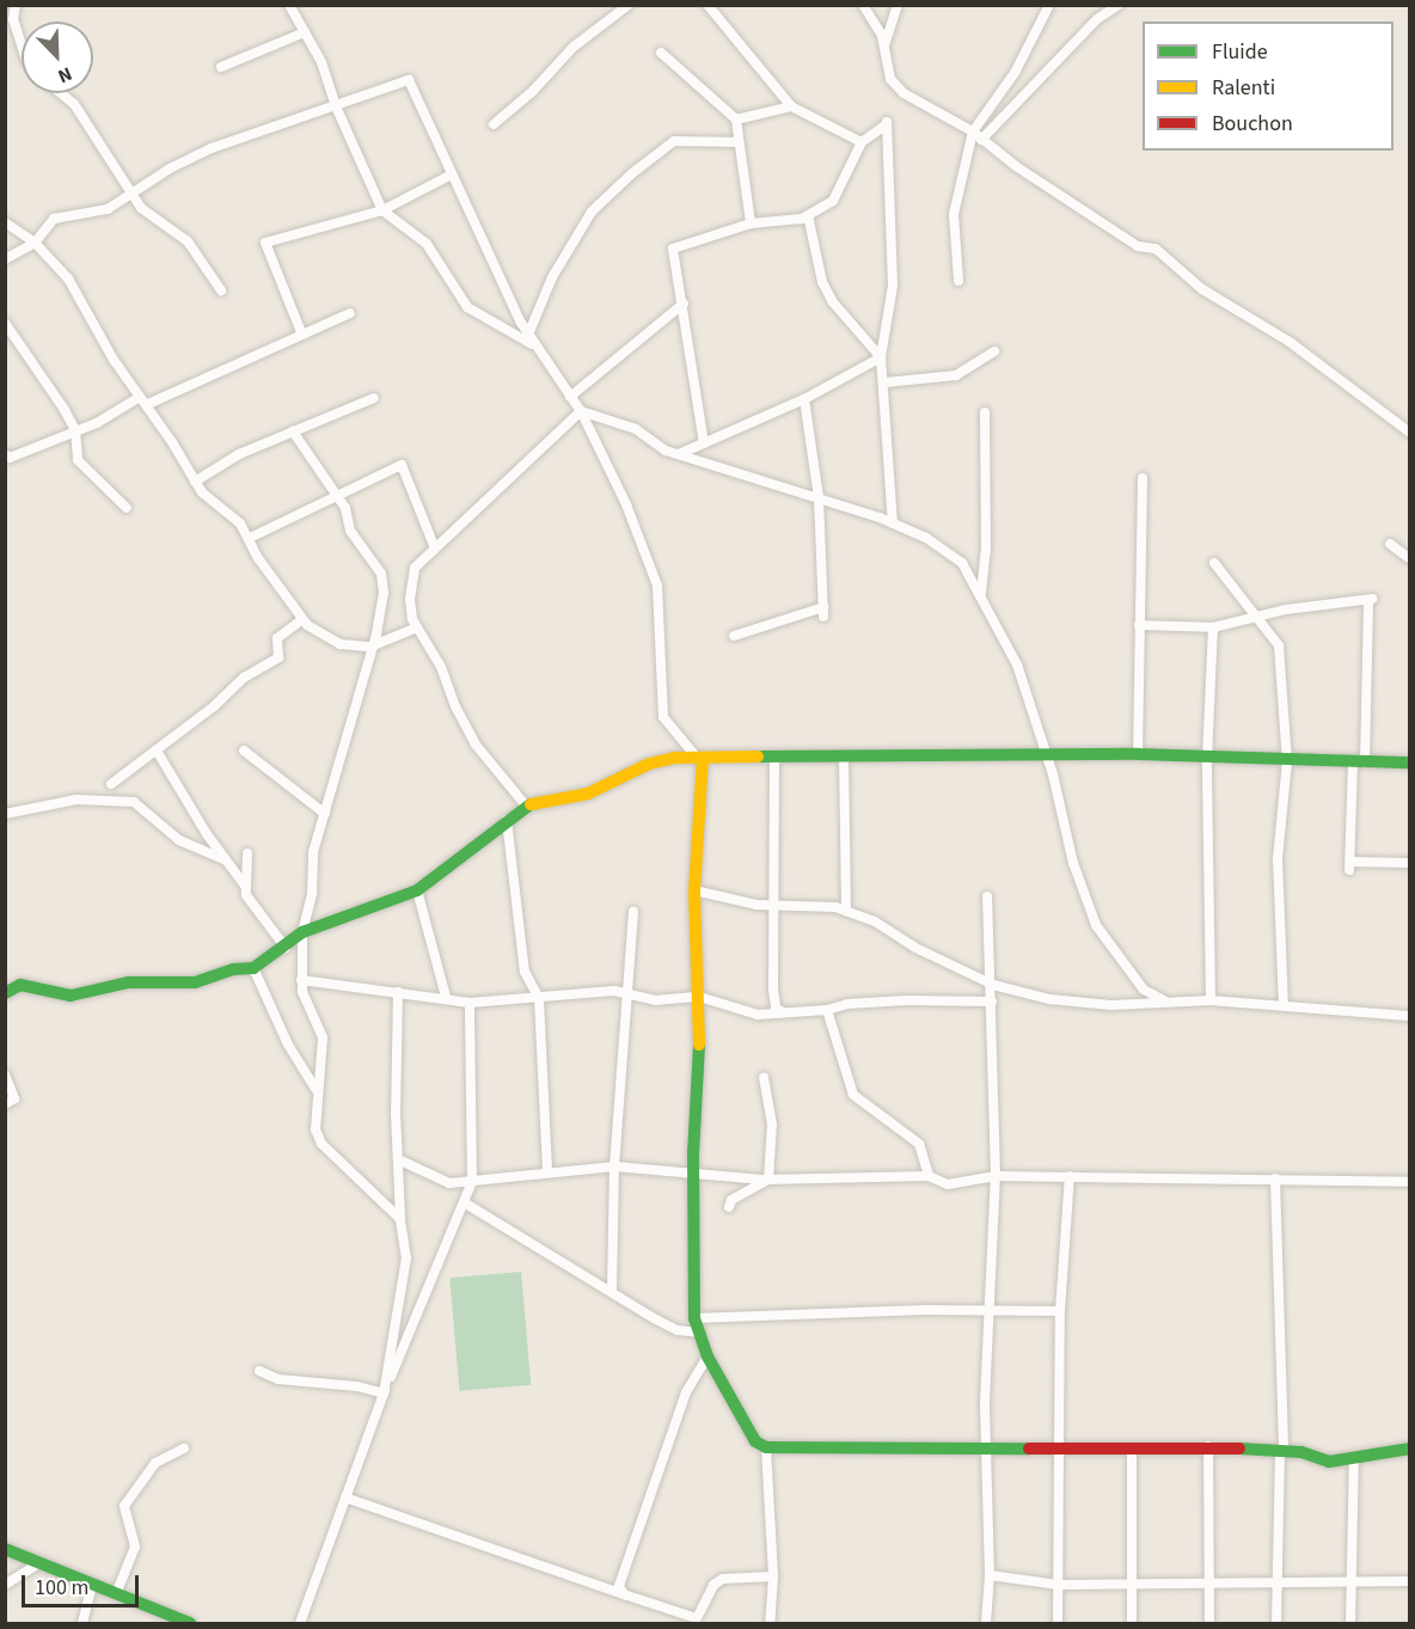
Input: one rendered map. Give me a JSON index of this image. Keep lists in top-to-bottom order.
{
  "legend": ["Fluide", "Ralenti", "Bouchon"],
  "scale_bar": "100 m",
  "north": "bottom right"
}
